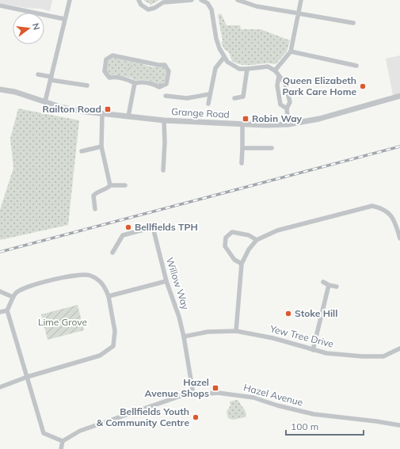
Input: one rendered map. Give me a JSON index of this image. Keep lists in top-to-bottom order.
{
  "streets": {
    "street": [
      "Grange Road",
      "Willow Way",
      "Yew Tree Drive",
      "Hazel Avenue"
    ]
  },
  "crossings": [
    ["Willow Way", "Yew Tree Drive"],
    ["Willow Way", "Hazel Avenue"]
  ],
  "parks": ["Lime Grove"],
  "places": {
    "other": [
      "Queen Elizabeth Park Care Home",
      "Bellfields TPH",
      "Stoke Hill",
      "Bellfields Youth & Community Centre"
    ],
    "transit": ["Railton Road", "Robin Way", "Hazel Avenue Shops"]
  },
  "scale_bar": "100 m",
  "north": "right"
}
